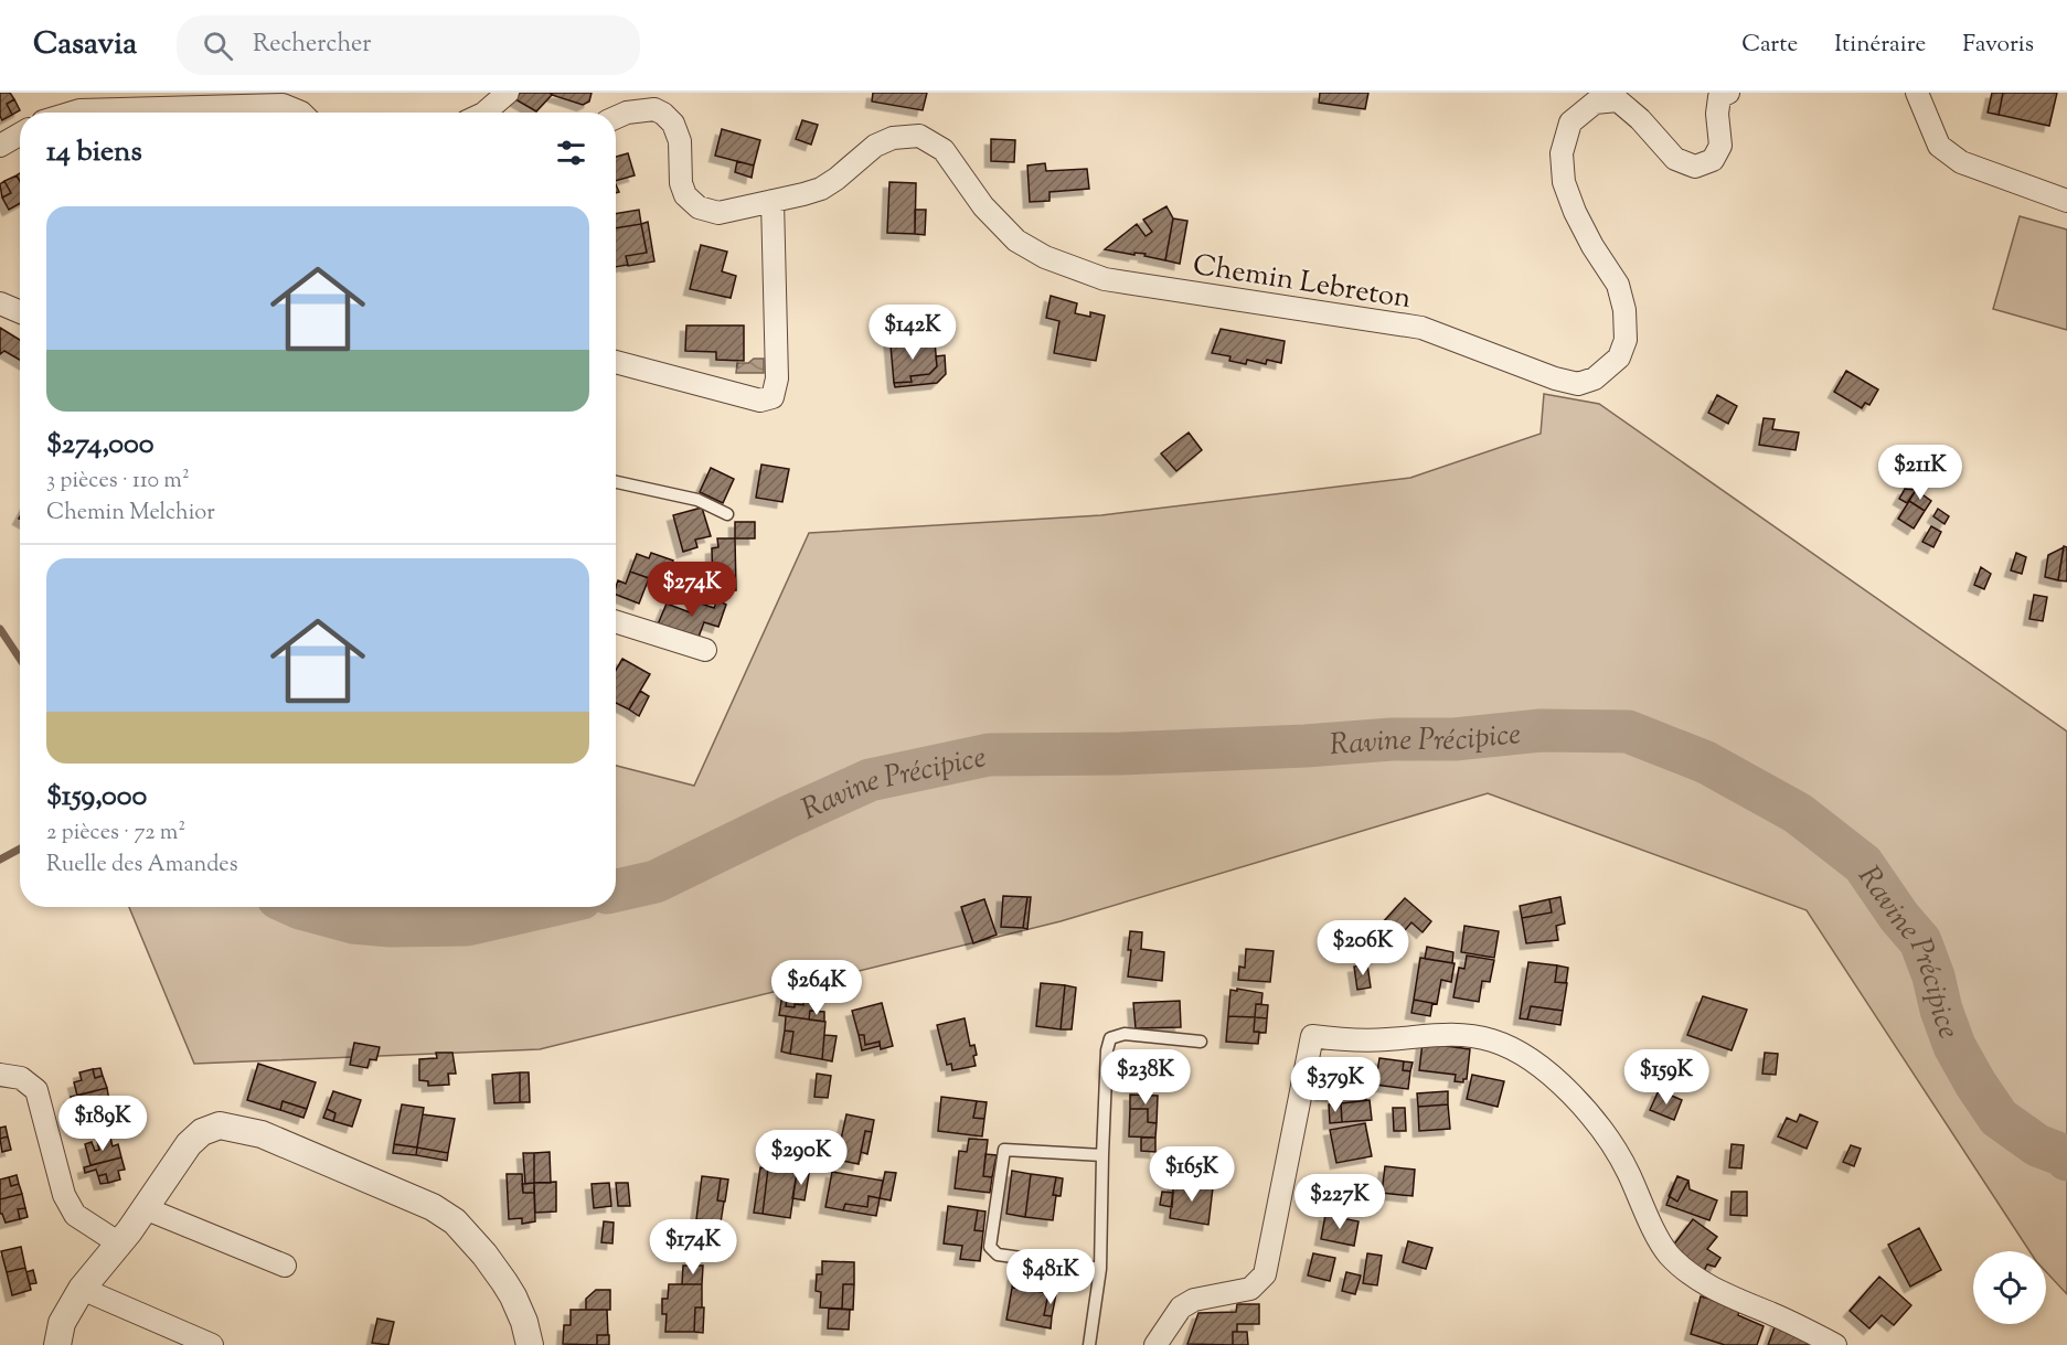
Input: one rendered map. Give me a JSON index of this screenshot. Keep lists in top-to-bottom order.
{
  "streets": {
    "street": ["Chemin Lebreton"]
  },
  "water": ["Ravine Précipice"],
  "page": {
    "header": "Casavia",
    "search": "Rechercher",
    "nav": ["Carte", "Itinéraire", "Favoris"],
    "heading": "14 biens",
    "list": [
      {
        "name": "$274,000",
        "note": "3 pièces · 110 m² · Chemin Melchior"
      },
      {
        "name": "$159,000",
        "note": "2 pièces · 72 m² · Ruelle des Amandes"
      }
    ],
    "price": [
      "$142K",
      "$211K",
      "$274K",
      "$206K",
      "$264K",
      "$238K",
      "$159K",
      "$379K",
      "$189K",
      "$290K",
      "$165K",
      "$227K",
      "$174K",
      "$481K"
    ]
  }
}
